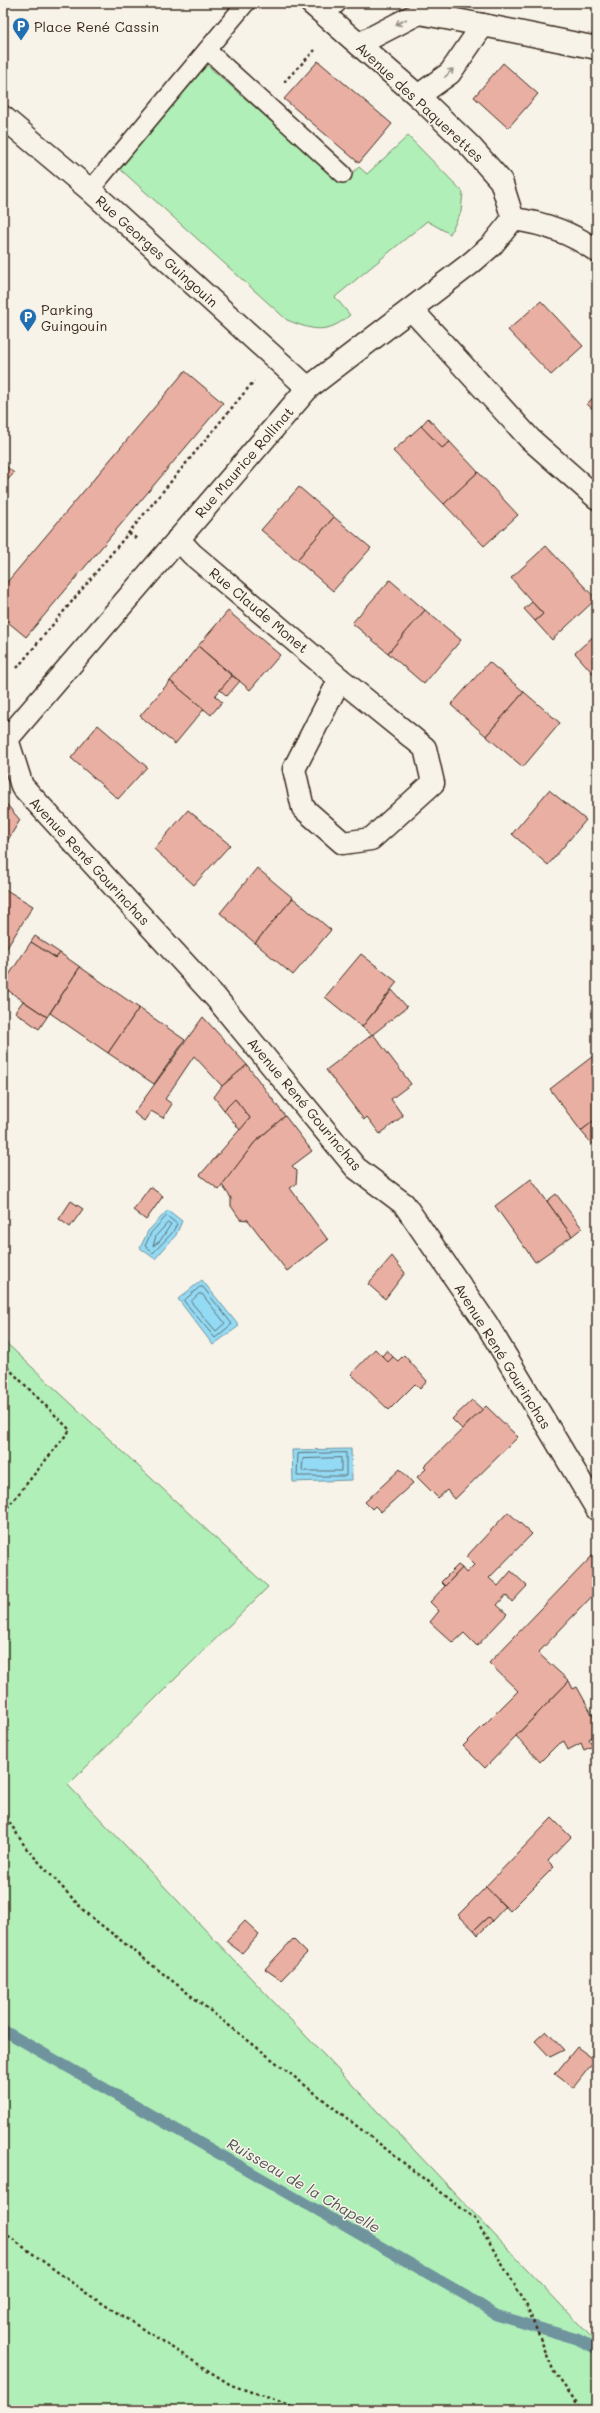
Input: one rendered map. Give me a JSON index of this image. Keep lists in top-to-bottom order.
{
  "streets": {
    "street": [
      "Avenue des Paquerettes",
      "Rue Georges Guingouin",
      "Rue Maurice Rollinat",
      "Rue Claude Monet",
      "Avenue René Gourinchas"
    ]
  },
  "crossings": [
    ["Avenue des Paquerettes", "Rue Maurice Rollinat"],
    ["Rue Georges Guingouin", "Rue Maurice Rollinat"],
    ["Rue Maurice Rollinat", "Rue Claude Monet"],
    ["Rue Maurice Rollinat", "Avenue René Gourinchas"]
  ],
  "water": ["Ruisseau de la Chapelle"],
  "places": {
    "parking": ["Place René Cassin", "Parking Guingouin"]
  }
}
